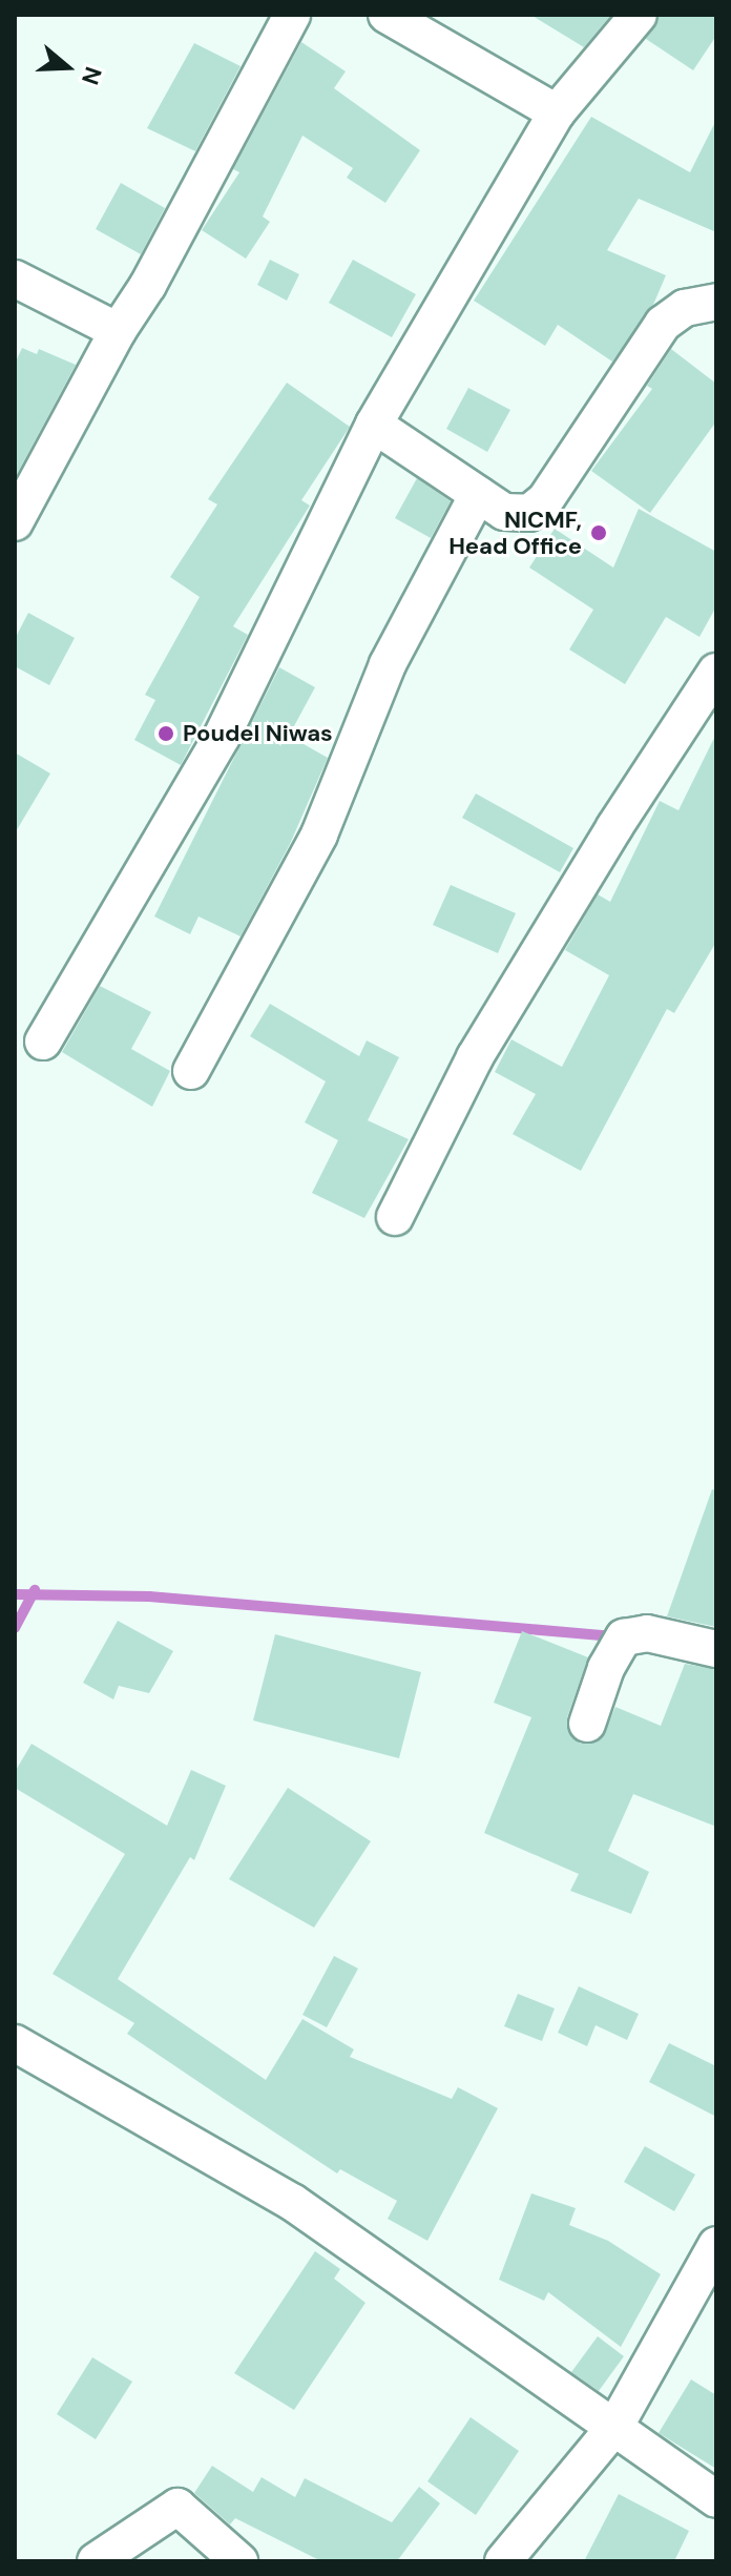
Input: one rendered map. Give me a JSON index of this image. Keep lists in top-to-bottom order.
{
  "places": ["NICMF, Head Office", "Poudel Niwas"],
  "north": "right"
}
